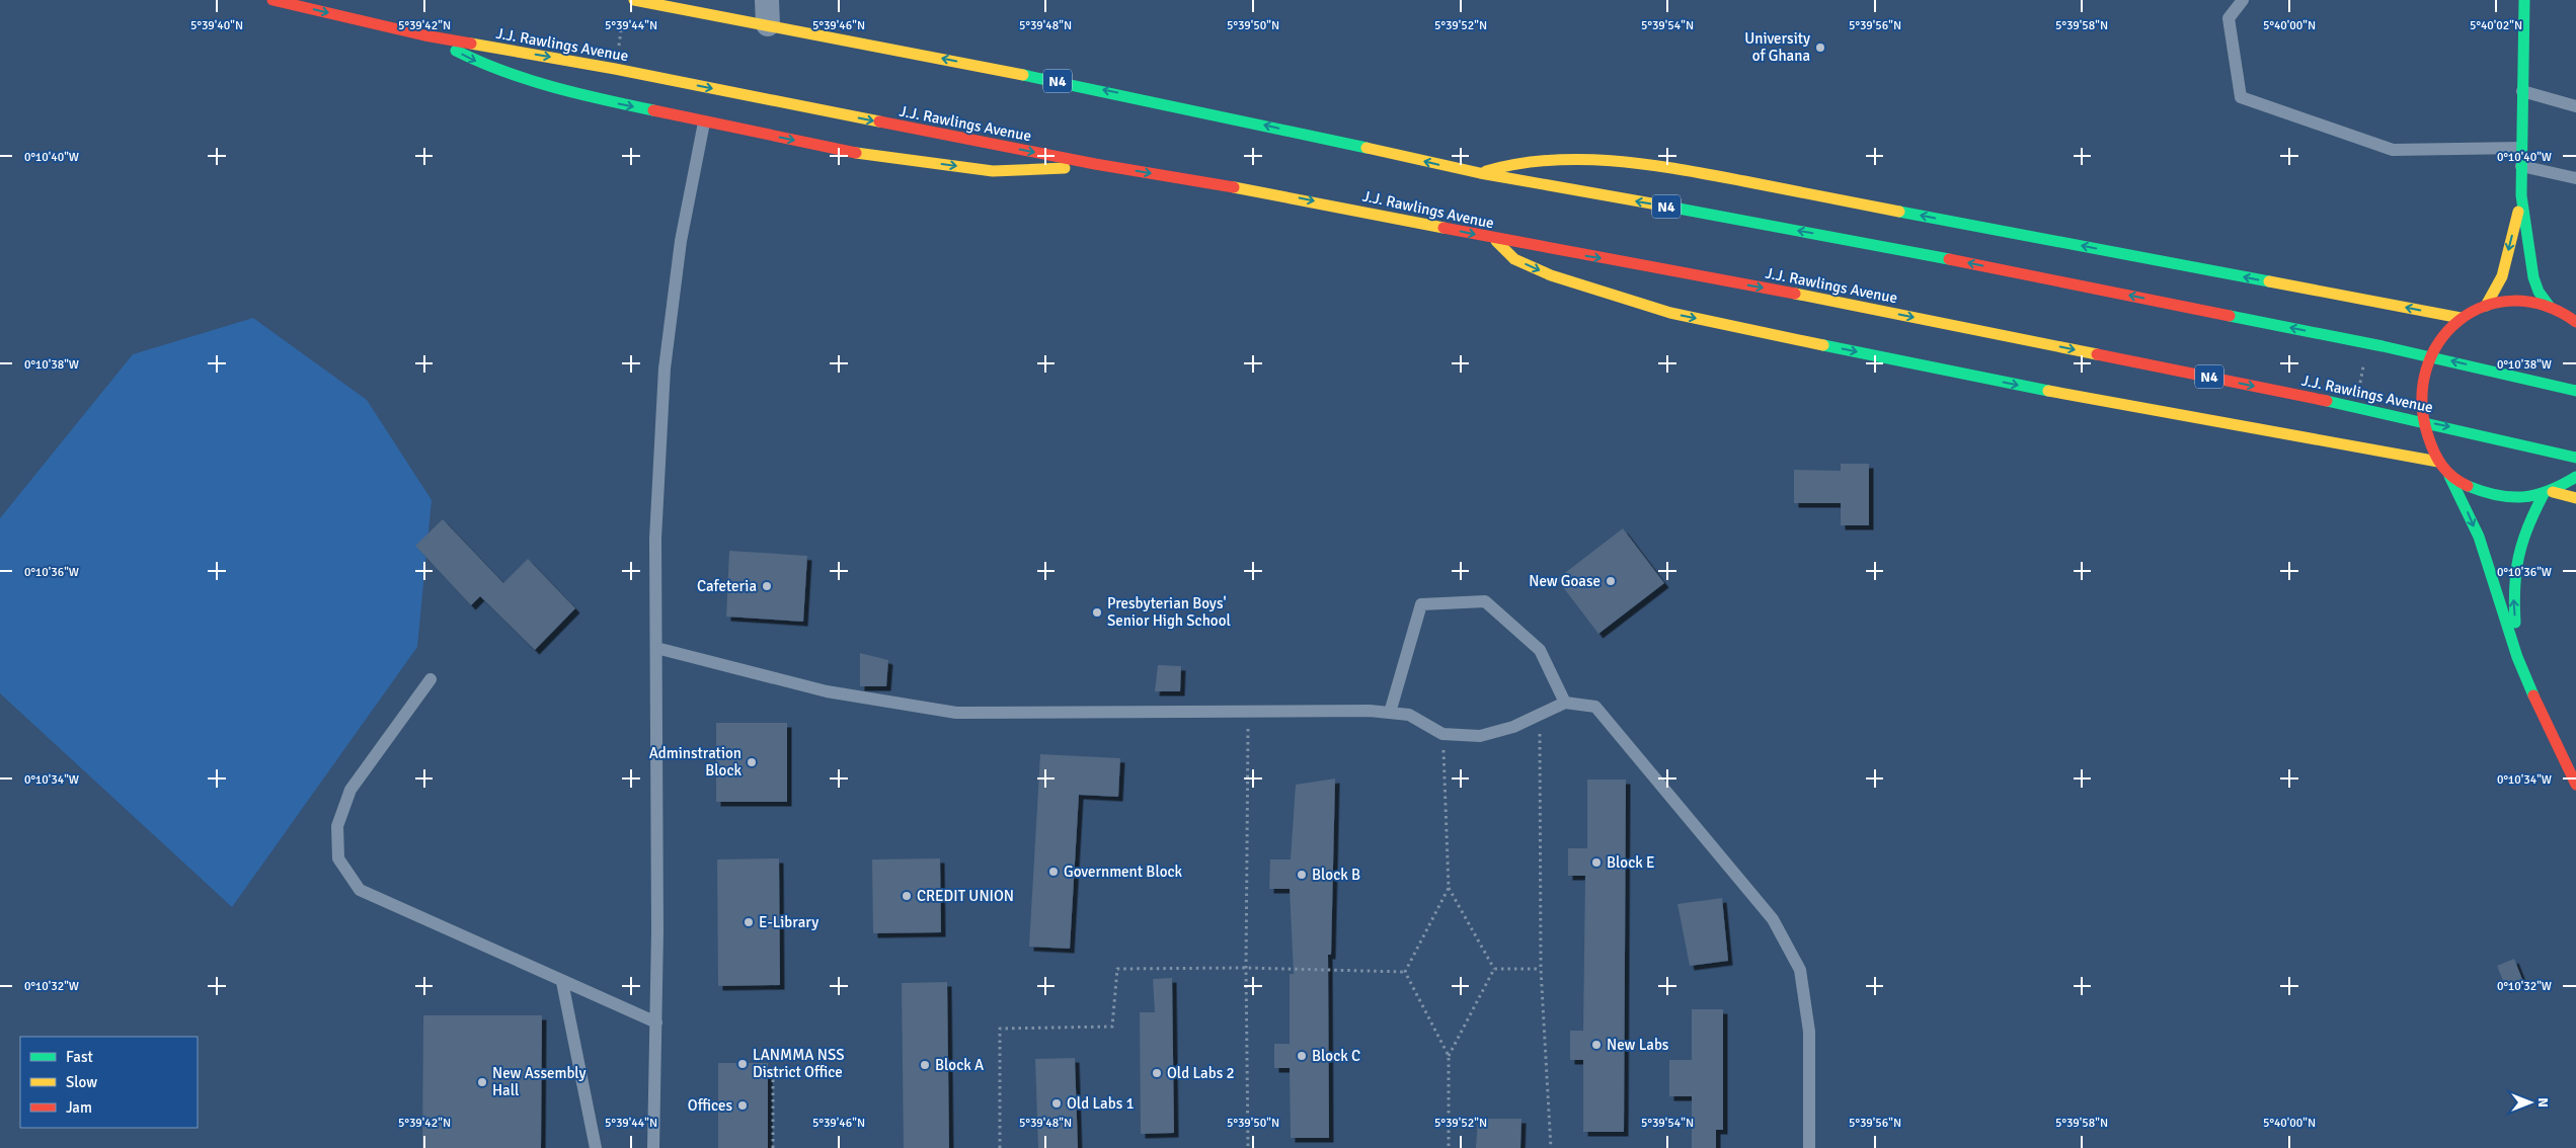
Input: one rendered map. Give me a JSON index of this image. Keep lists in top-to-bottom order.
{
  "streets": {
    "main road": ["J.J. Rawlings Avenue", "N4"]
  },
  "places": [
    "University of Ghana",
    "New Goase",
    "Cafeteria",
    "Presbyterian Boys' Senior High School",
    "Adminstration Block",
    "Block E",
    "Government Block",
    "Block B",
    "CREDIT UNION",
    "E-Library",
    "New Labs",
    "Block C",
    "LANMMA NSS District Office",
    "Block A",
    "Old Labs 2",
    "New Assembly Hall",
    "Old Labs 1",
    "Offices"
  ],
  "legend": ["Fast", "Slow", "Jam"],
  "north": "right",
  "coordinates": [
    "5°39'40\"N",
    "5°39'42\"N",
    "5°39'44\"N",
    "5°39'46\"N",
    "5°39'48\"N",
    "5°39'50\"N",
    "5°39'52\"N",
    "5°39'54\"N",
    "5°39'56\"N",
    "5°39'58\"N",
    "5°40'00\"N",
    "5°40'02\"N",
    "0°10'40\"W",
    "0°10'38\"W",
    "0°10'36\"W",
    "0°10'34\"W",
    "0°10'32\"W"
  ]
}
